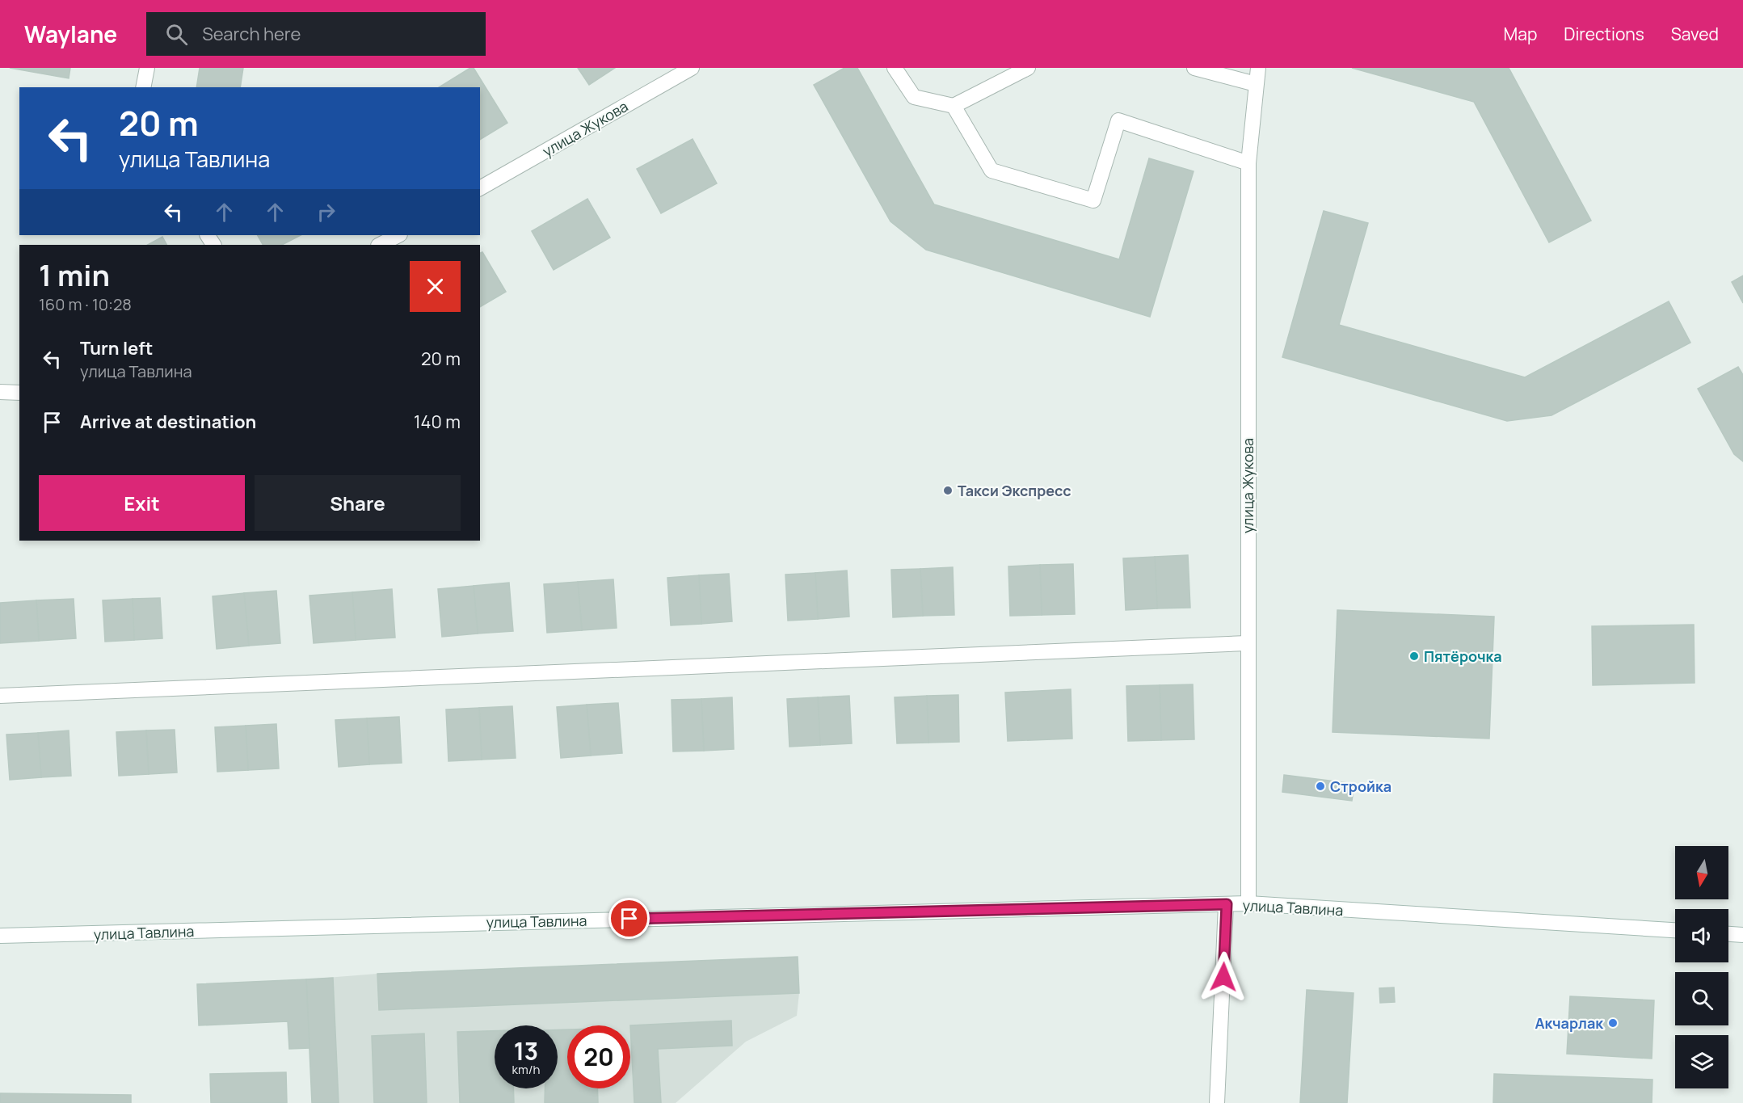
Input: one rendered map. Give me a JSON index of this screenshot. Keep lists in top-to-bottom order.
{
  "streets": {
    "street": ["улица Жукова", "улица Тавлина"]
  },
  "crossings": [
    ["улица Жукова", "улица Тавлина"]
  ],
  "places": [
    "Такси Экспресс",
    "Пятёрочка",
    "Стройка",
    "Акчарлак"
  ],
  "north": "bottom",
  "page": {
    "header": "Waylane",
    "search": "Search here",
    "nav": ["Map", "Directions", "Saved"],
    "turn": ["20 m", "улица Тавлина"],
    "heading": ["1 min", "160 m · 10:28"],
    "list": [
      {
        "name": "Turn left",
        "note": "улица Тавлина",
        "value": "20 m"
      },
      {
        "name": "Arrive at destination",
        "value": "140 m"
      }
    ],
    "buttons": ["Exit", "Share"],
    "speed": "13 km/h",
    "limit": "20"
  }
}
